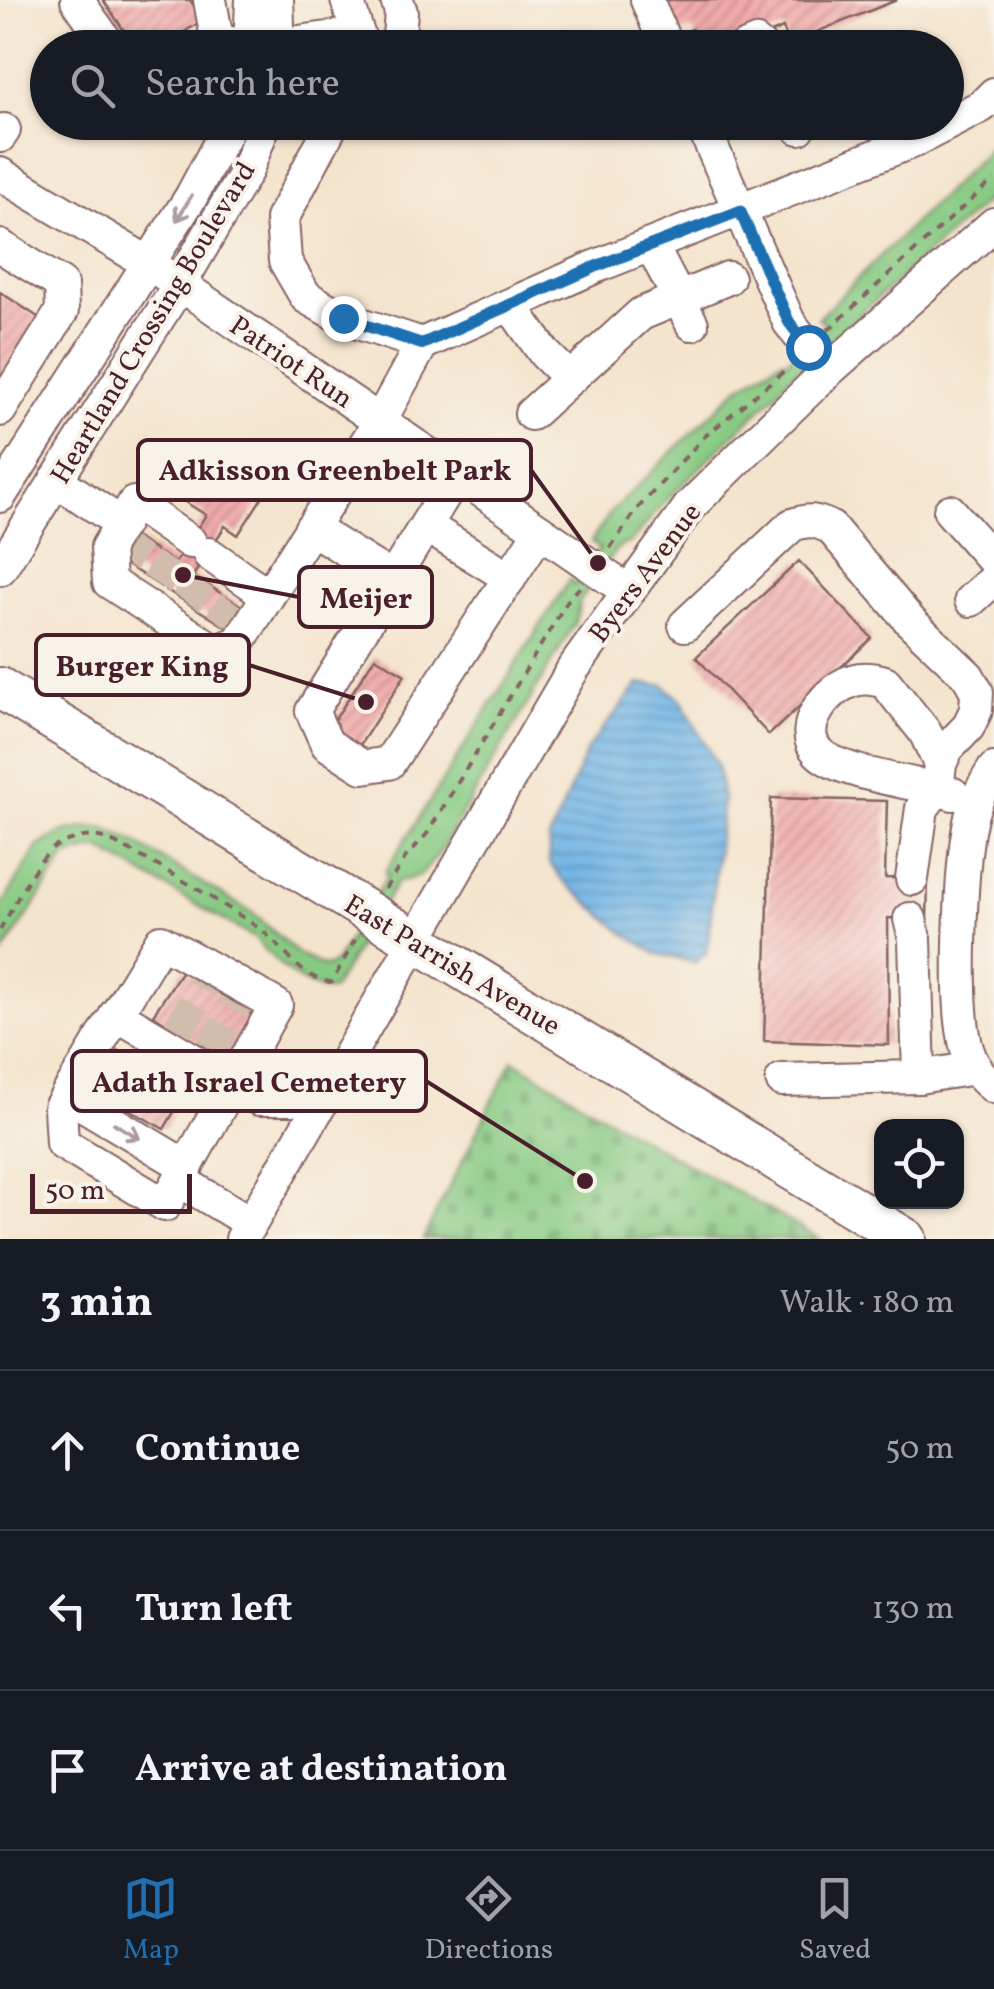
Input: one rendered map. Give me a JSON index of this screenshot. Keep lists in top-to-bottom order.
{
  "streets": {
    "main road": ["East Parrish Avenue"],
    "street": ["Heartland Crossing Boulevard", "Patriot Run", "Byers Avenue"]
  },
  "crossings": [
    ["Heartland Crossing Boulevard", "Patriot Run"],
    ["Patriot Run", "Byers Avenue"],
    ["Byers Avenue", "East Parrish Avenue"]
  ],
  "places": [
    "Adkisson Greenbelt Park",
    "Meijer",
    "Burger King",
    "Adath Israel Cemetery"
  ],
  "scale_bar": "50 m",
  "page": {
    "search": "Search here",
    "scale": "50 m",
    "heading": ["3 min", "Walk · 180 m"],
    "list": [
      ["Continue", "50 m"],
      ["Turn left", "130 m"],
      "Arrive at destination"
    ],
    "nav": ["Map", "Directions", "Saved"]
  }
}
